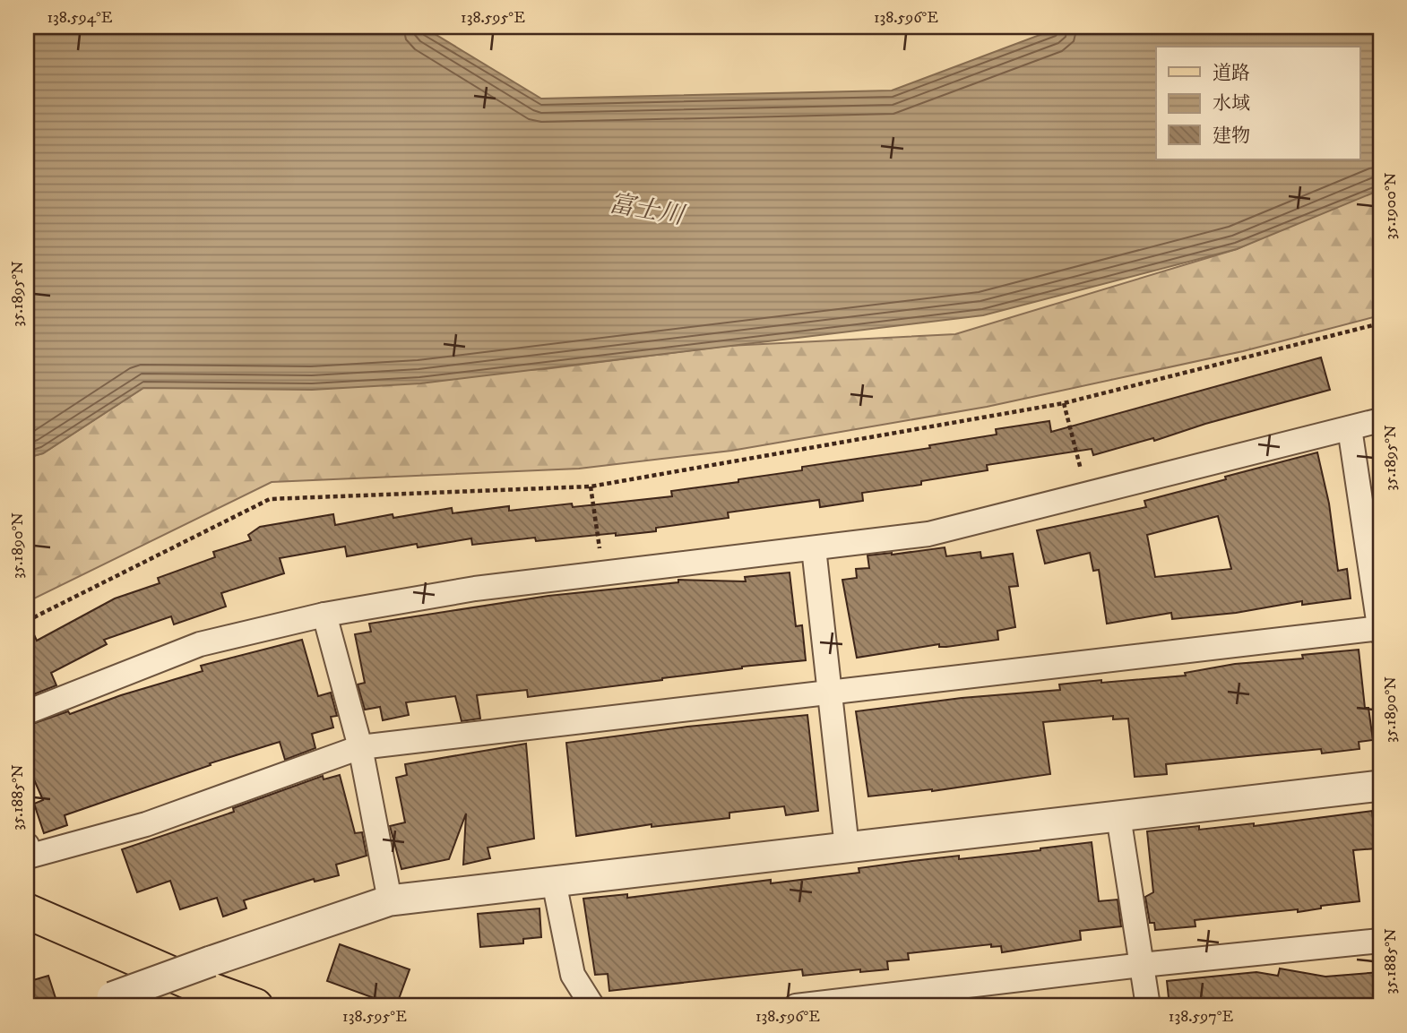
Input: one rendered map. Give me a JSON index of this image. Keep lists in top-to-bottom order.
{
  "water": ["富士川"],
  "legend": ["道路", "水域", "建物"],
  "coordinates": [
    "138.594°E",
    "138.595°E",
    "138.596°E",
    "35.1900°N",
    "35.1895°N",
    "35.1890°N",
    "35.1885°N",
    "138.597°E"
  ]
}
